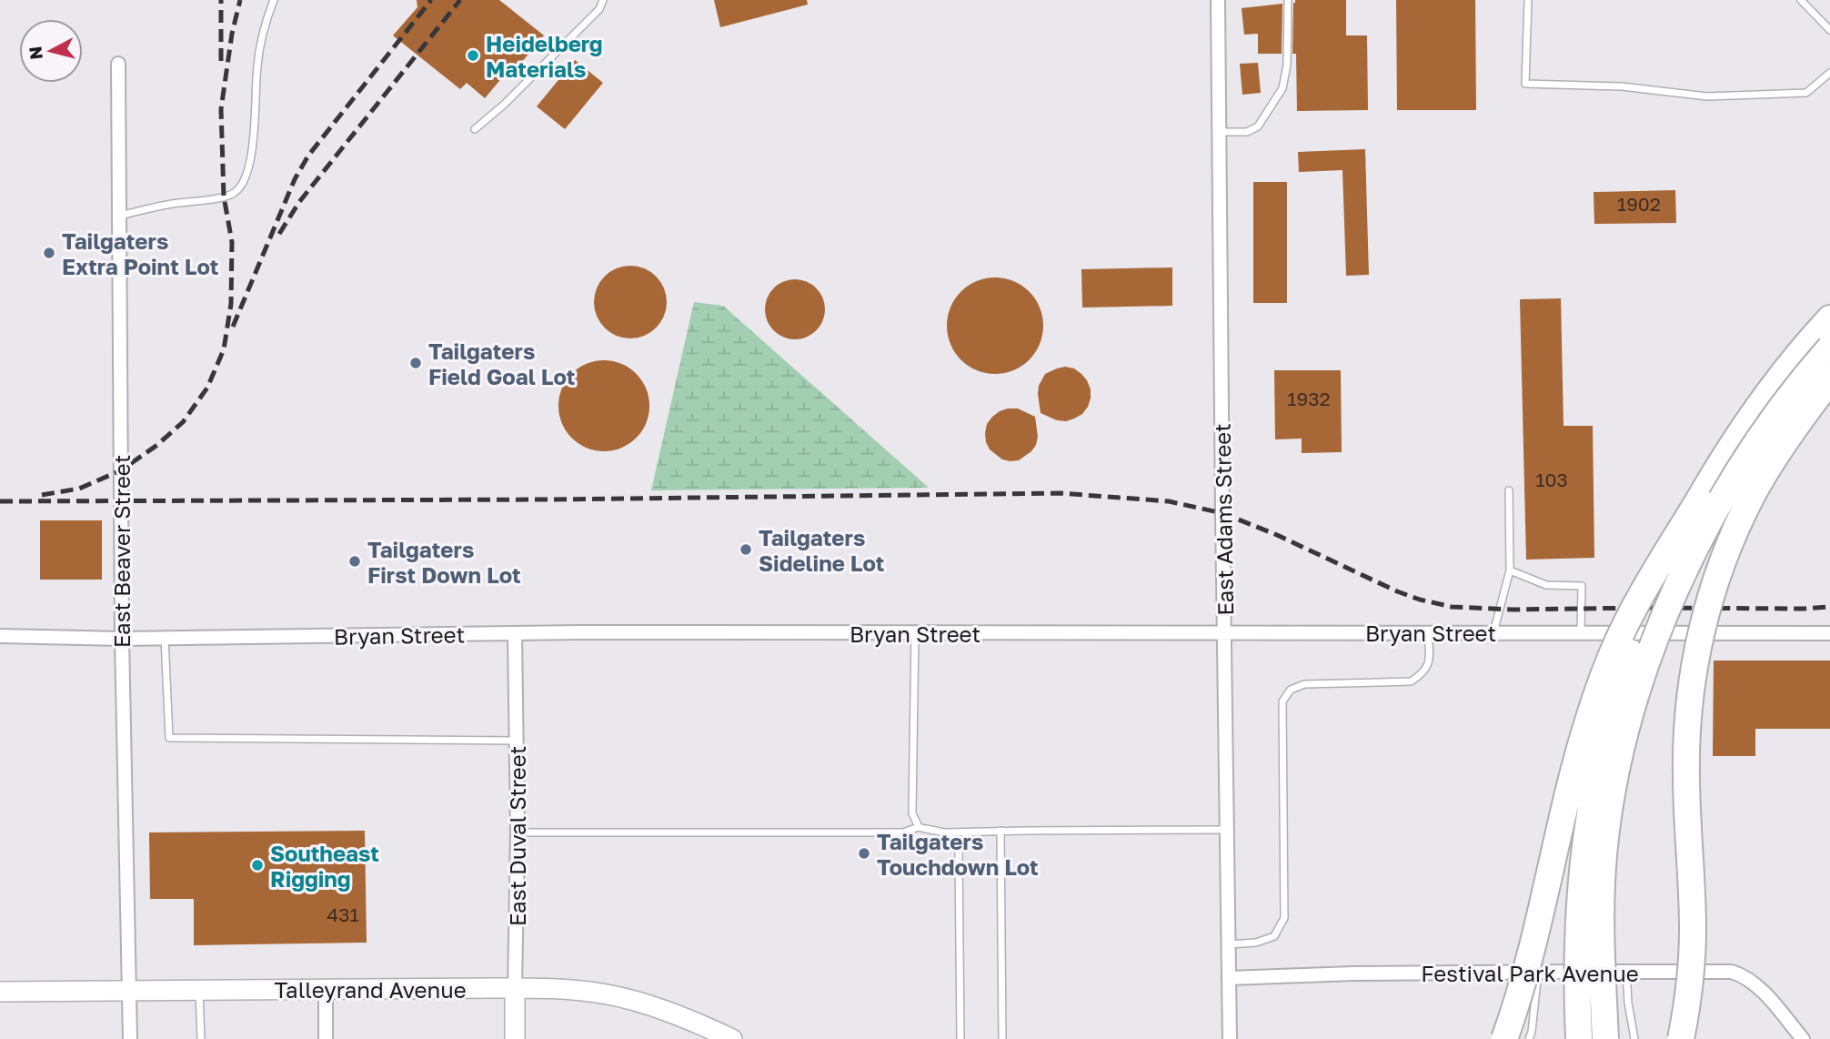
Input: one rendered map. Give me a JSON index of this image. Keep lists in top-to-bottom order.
{
  "streets": {
    "street": [
      "East Adams Street",
      "East Beaver Street",
      "Bryan Street",
      "East Duval Street",
      "Festival Park Avenue",
      "Talleyrand Avenue"
    ]
  },
  "crossings": [
    ["East Adams Street", "Bryan Street"],
    ["East Adams Street", "Festival Park Avenue"],
    ["East Beaver Street", "Bryan Street"],
    ["East Beaver Street", "Talleyrand Avenue"],
    ["Bryan Street", "East Duval Street"],
    ["East Duval Street", "Talleyrand Avenue"]
  ],
  "places": [
    "Heidelberg Materials",
    "Tailgaters Extra Point Lot",
    "Tailgaters Field Goal Lot",
    "Tailgaters Sideline Lot",
    "Tailgaters First Down Lot",
    "Tailgaters Touchdown Lot",
    "Southeast Rigging"
  ],
  "house_numbers": [
    "1902",
    "1932",
    "103",
    "431"
  ],
  "north": "left"
}
